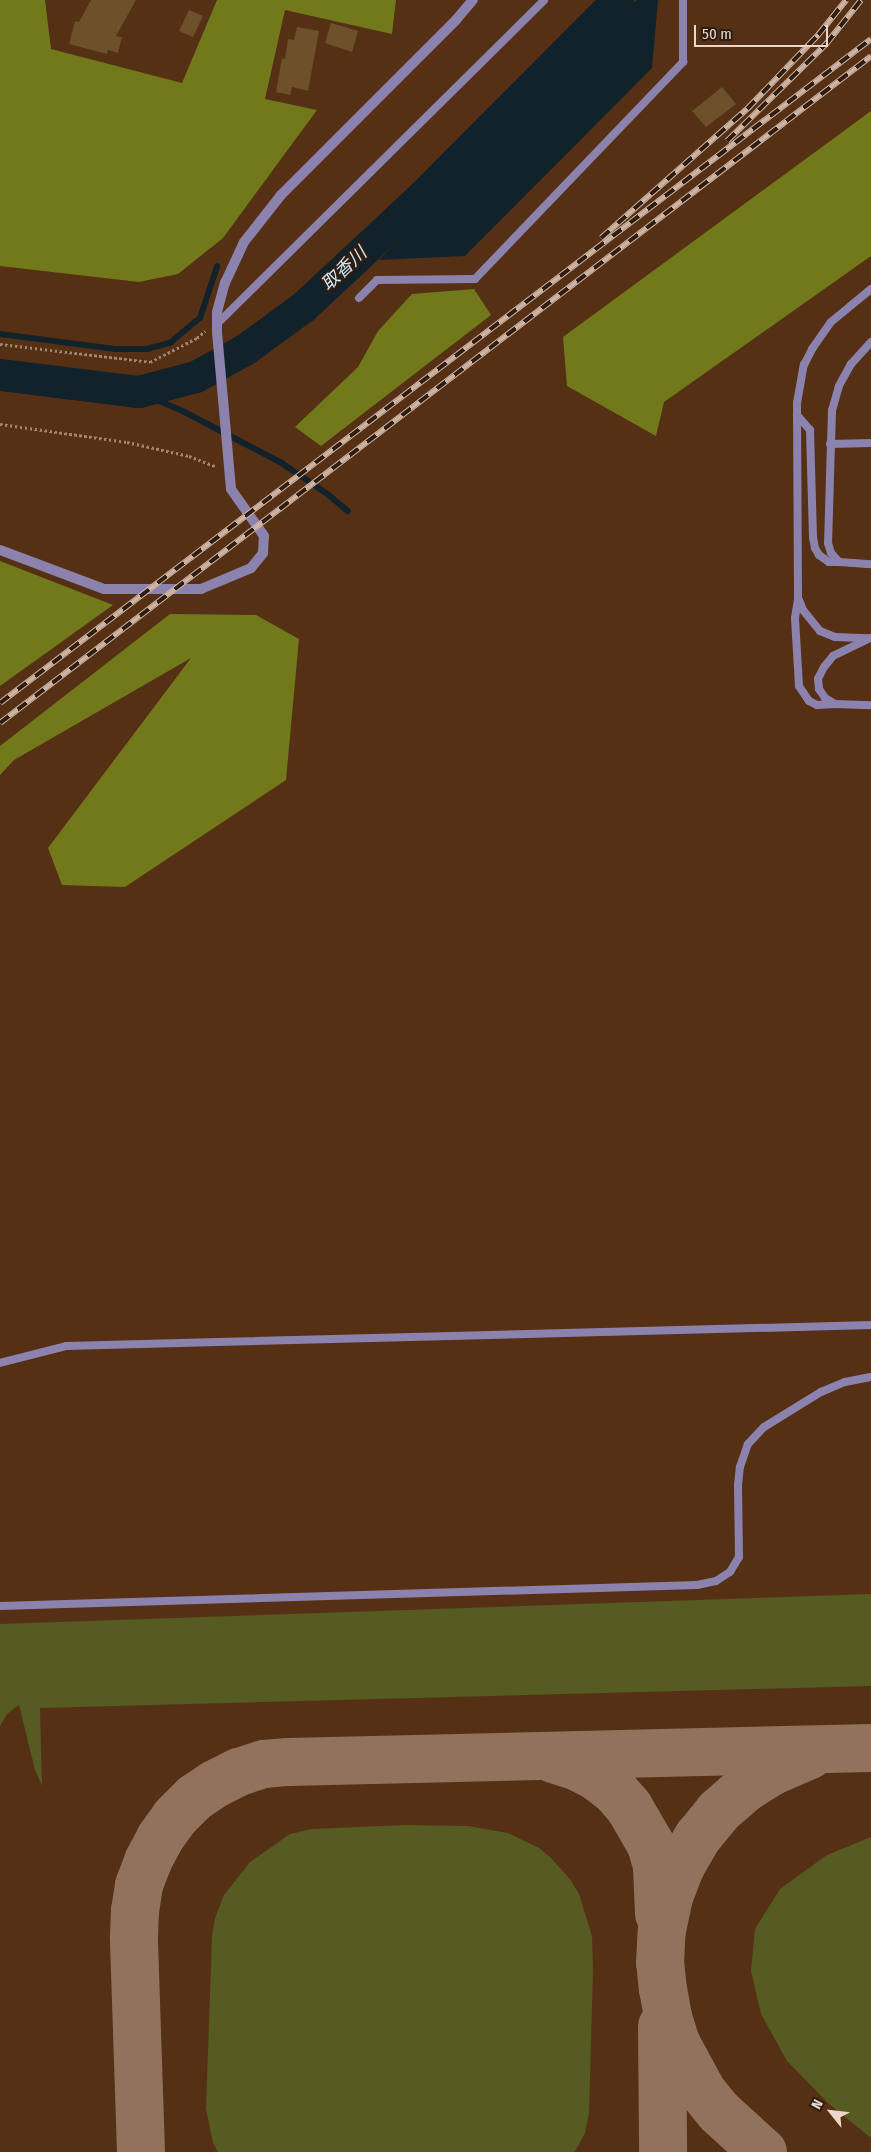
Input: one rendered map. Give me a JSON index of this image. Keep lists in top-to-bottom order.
{
  "water": ["取香川"],
  "scale_bar": "50 m",
  "north": "top left"
}
